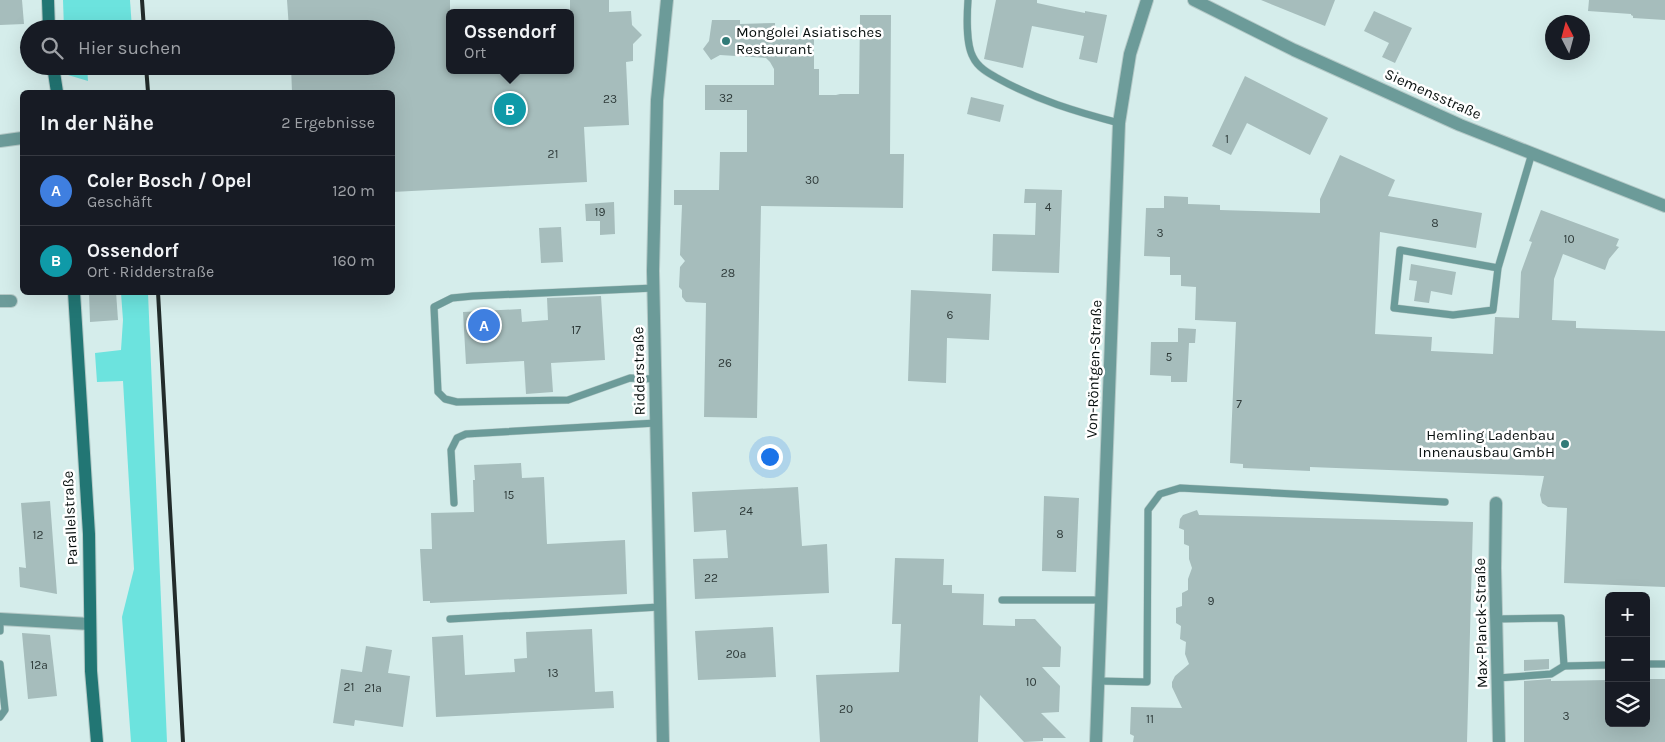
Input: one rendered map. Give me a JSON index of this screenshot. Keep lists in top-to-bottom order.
{
  "streets": {
    "main road": ["Parallelstraße"],
    "street": [
      "Siemensstraße",
      "Von-Röntgen-Straße",
      "Ridderstraße",
      "Max-Planck-Straße"
    ]
  },
  "places": ["Mongolei Asiatisches Restaurant", "Hemling Ladenbau Innenausbau GmbH"],
  "house_numbers": [
    "32",
    "23",
    "1",
    "21",
    "30",
    "4",
    "19",
    "8",
    "3",
    "10",
    "28",
    "6",
    "17",
    "5",
    "26",
    "7",
    "15",
    "24",
    "8",
    "12",
    "22",
    "9",
    "20a",
    "12a",
    "13",
    "10",
    "21",
    "21a",
    "20",
    "3",
    "11"
  ],
  "north": "top",
  "page": {
    "popup": ["Ossendorf", "Ort"],
    "search": "Hier suchen",
    "heading": ["In der Nähe", "2 Ergebnisse"],
    "pins": ["B", "A"],
    "list": [
      {
        "mark": "A",
        "name": "Coler Bosch / Opel",
        "note": "Geschäft",
        "value": "120 m"
      },
      {
        "mark": "B",
        "name": "Ossendorf",
        "note": "Ort · Ridderstraße",
        "value": "160 m"
      }
    ],
    "map_buttons": ["+", "−"]
  }
}
